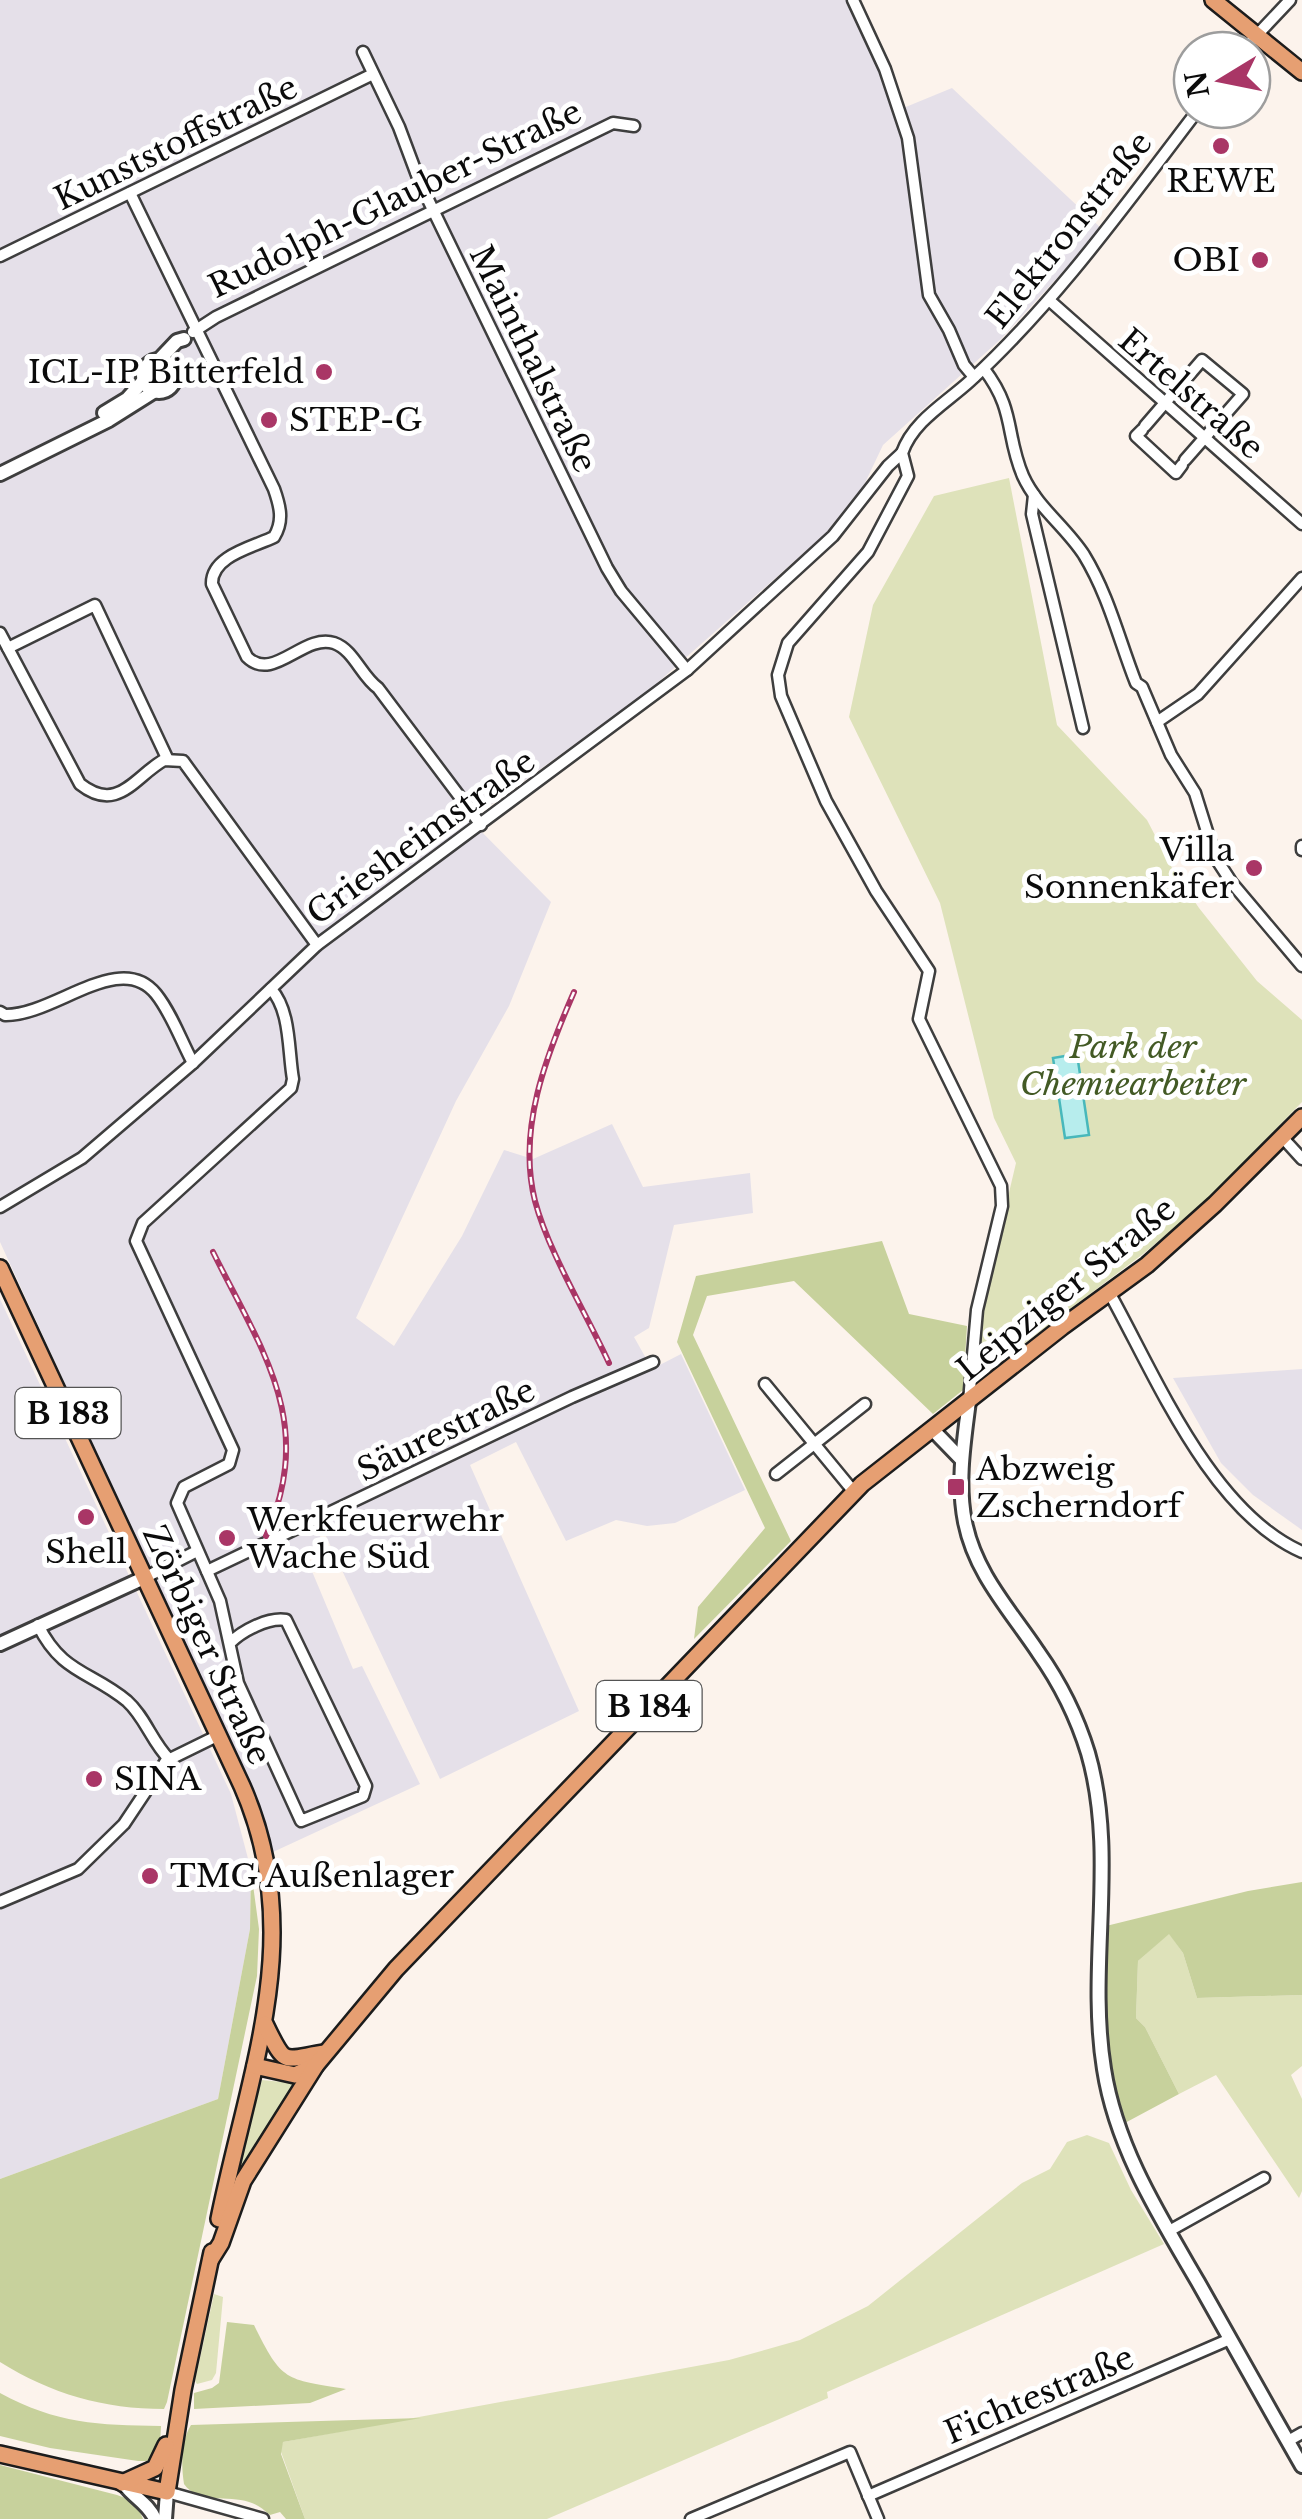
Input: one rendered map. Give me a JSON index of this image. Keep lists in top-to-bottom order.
{
  "streets": {
    "main road": [
      "Leipziger Straße",
      "B 183",
      "Zörbiger Straße",
      "B 184"
    ],
    "street": [
      "Kunststoffstraße",
      "Rudolph-Glauber-Straße",
      "Elektronstraße",
      "Mainthalstraße",
      "Ertelstraße",
      "Griesheimstraße",
      "Säurestraße",
      "Fichtestraße"
    ]
  },
  "crossings": [
    ["Kunststoffstraße", "Mainthalstraße"],
    ["Rudolph-Glauber-Straße", "Mainthalstraße"],
    ["Elektronstraße", "Ertelstraße"],
    ["Elektronstraße", "Griesheimstraße"],
    ["Mainthalstraße", "Griesheimstraße"],
    ["Leipziger Straße", "B 184"],
    ["B 183", "Zörbiger Straße"],
    ["B 183", "B 184"]
  ],
  "parks": ["Park der Chemiearbeiter"],
  "places": {
    "other": [
      "REWE",
      "OBI",
      "ICL-IP Bitterfeld",
      "STEP-G",
      "Villa Sonnenkäfer",
      "Shell",
      "Werkfeuerwehr Wache Süd",
      "SINA",
      "TMG Außenlager"
    ],
    "transit": ["Abzweig Zscherndorf"]
  },
  "north": "left"
}
